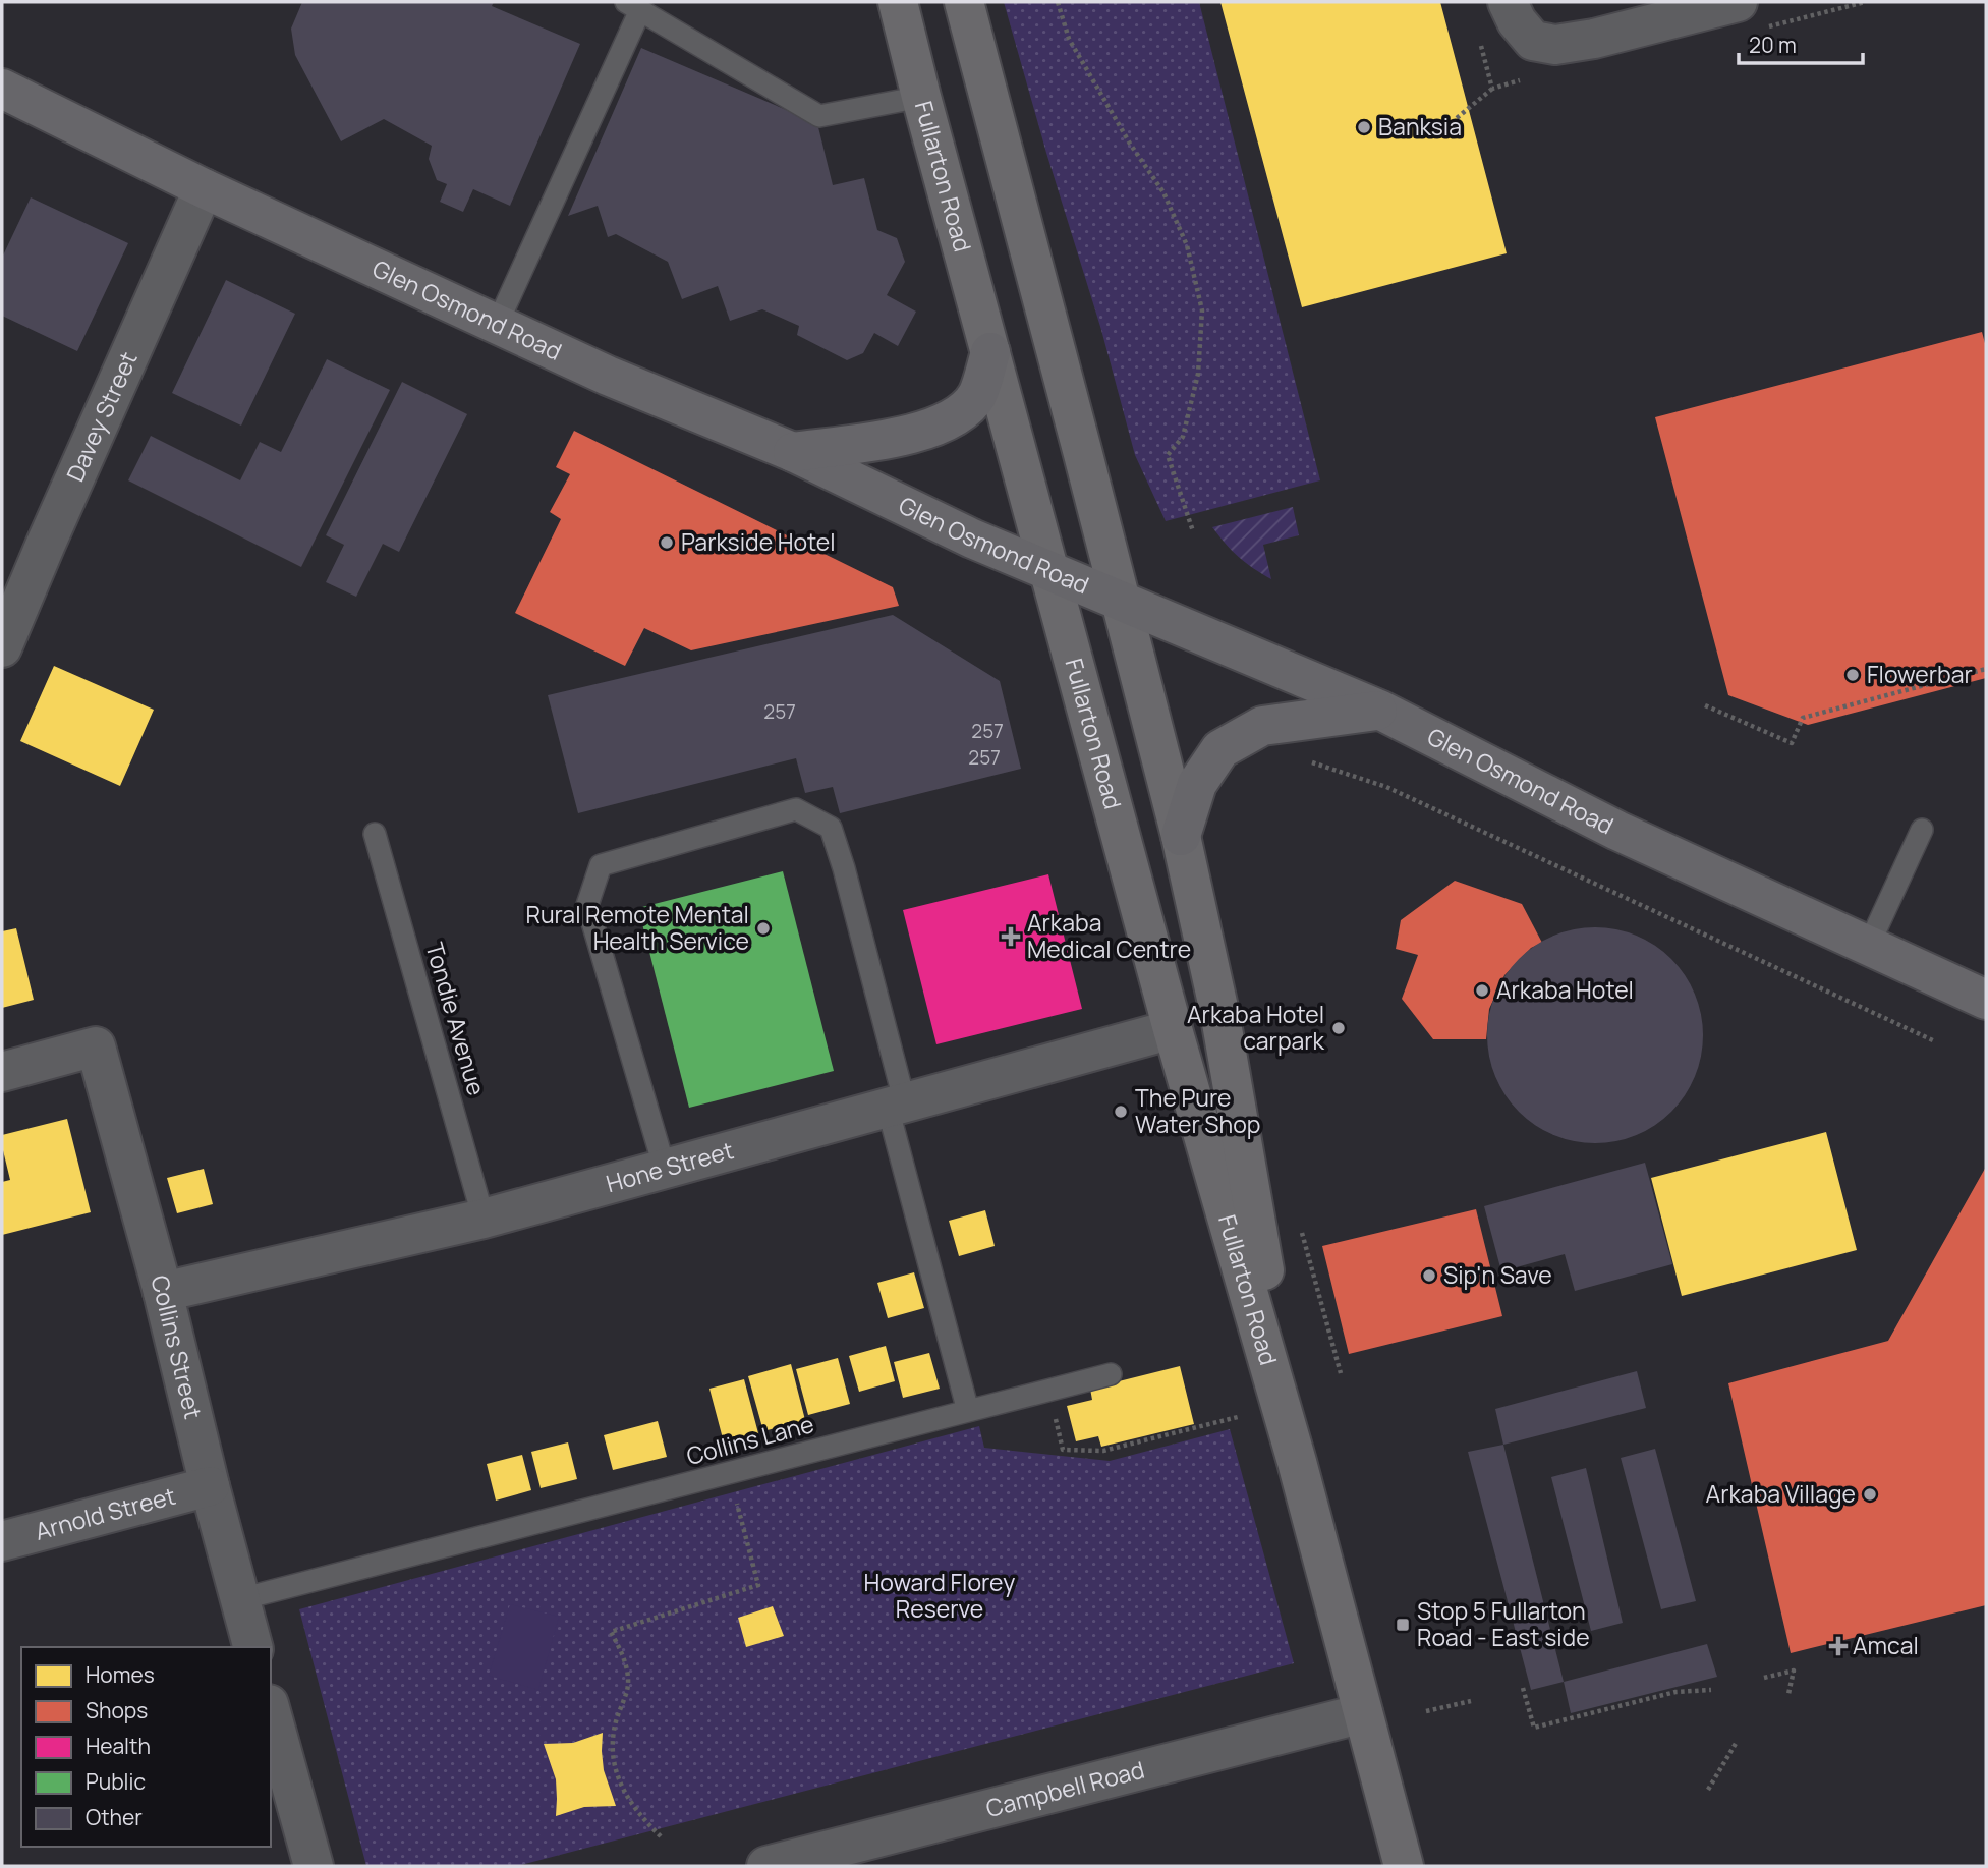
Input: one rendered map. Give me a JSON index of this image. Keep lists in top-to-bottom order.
{
  "streets": {
    "highway": ["Glen Osmond Road"],
    "main road": ["Fullarton Road"],
    "street": [
      "Davey Street",
      "Hone Street",
      "Collins Street",
      "Arnold Street",
      "Campbell Road"
    ],
    "lane": ["Tondie Avenue", "Collins Lane"]
  },
  "crossings": [
    ["Fullarton Road", "Glen Osmond Road"],
    ["Fullarton Road", "Hone Street"],
    ["Fullarton Road", "Campbell Road"],
    ["Glen Osmond Road", "Davey Street"],
    ["Tondie Avenue", "Hone Street"],
    ["Hone Street", "Collins Street"],
    ["Collins Street", "Collins Lane"],
    ["Collins Street", "Arnold Street"]
  ],
  "parks": ["Howard Florey Reserve"],
  "places": {
    "other": [
      "Banksia",
      "Parkside Hotel",
      "Flowerbar",
      "Rural Remote Mental Health Service",
      "Arkaba Hotel",
      "Arkaba Hotel carpark",
      "The Pure Water Shop",
      "Sip'n Save",
      "Arkaba Village"
    ],
    "health": ["Arkaba Medical Centre", "Amcal"],
    "transit": ["Stop 5 Fullarton Road - East side"]
  },
  "house_numbers": ["257", "257", "257"],
  "legend": [
    "Homes",
    "Shops",
    "Health",
    "Public",
    "Other"
  ],
  "scale_bar": "20 m"
}
